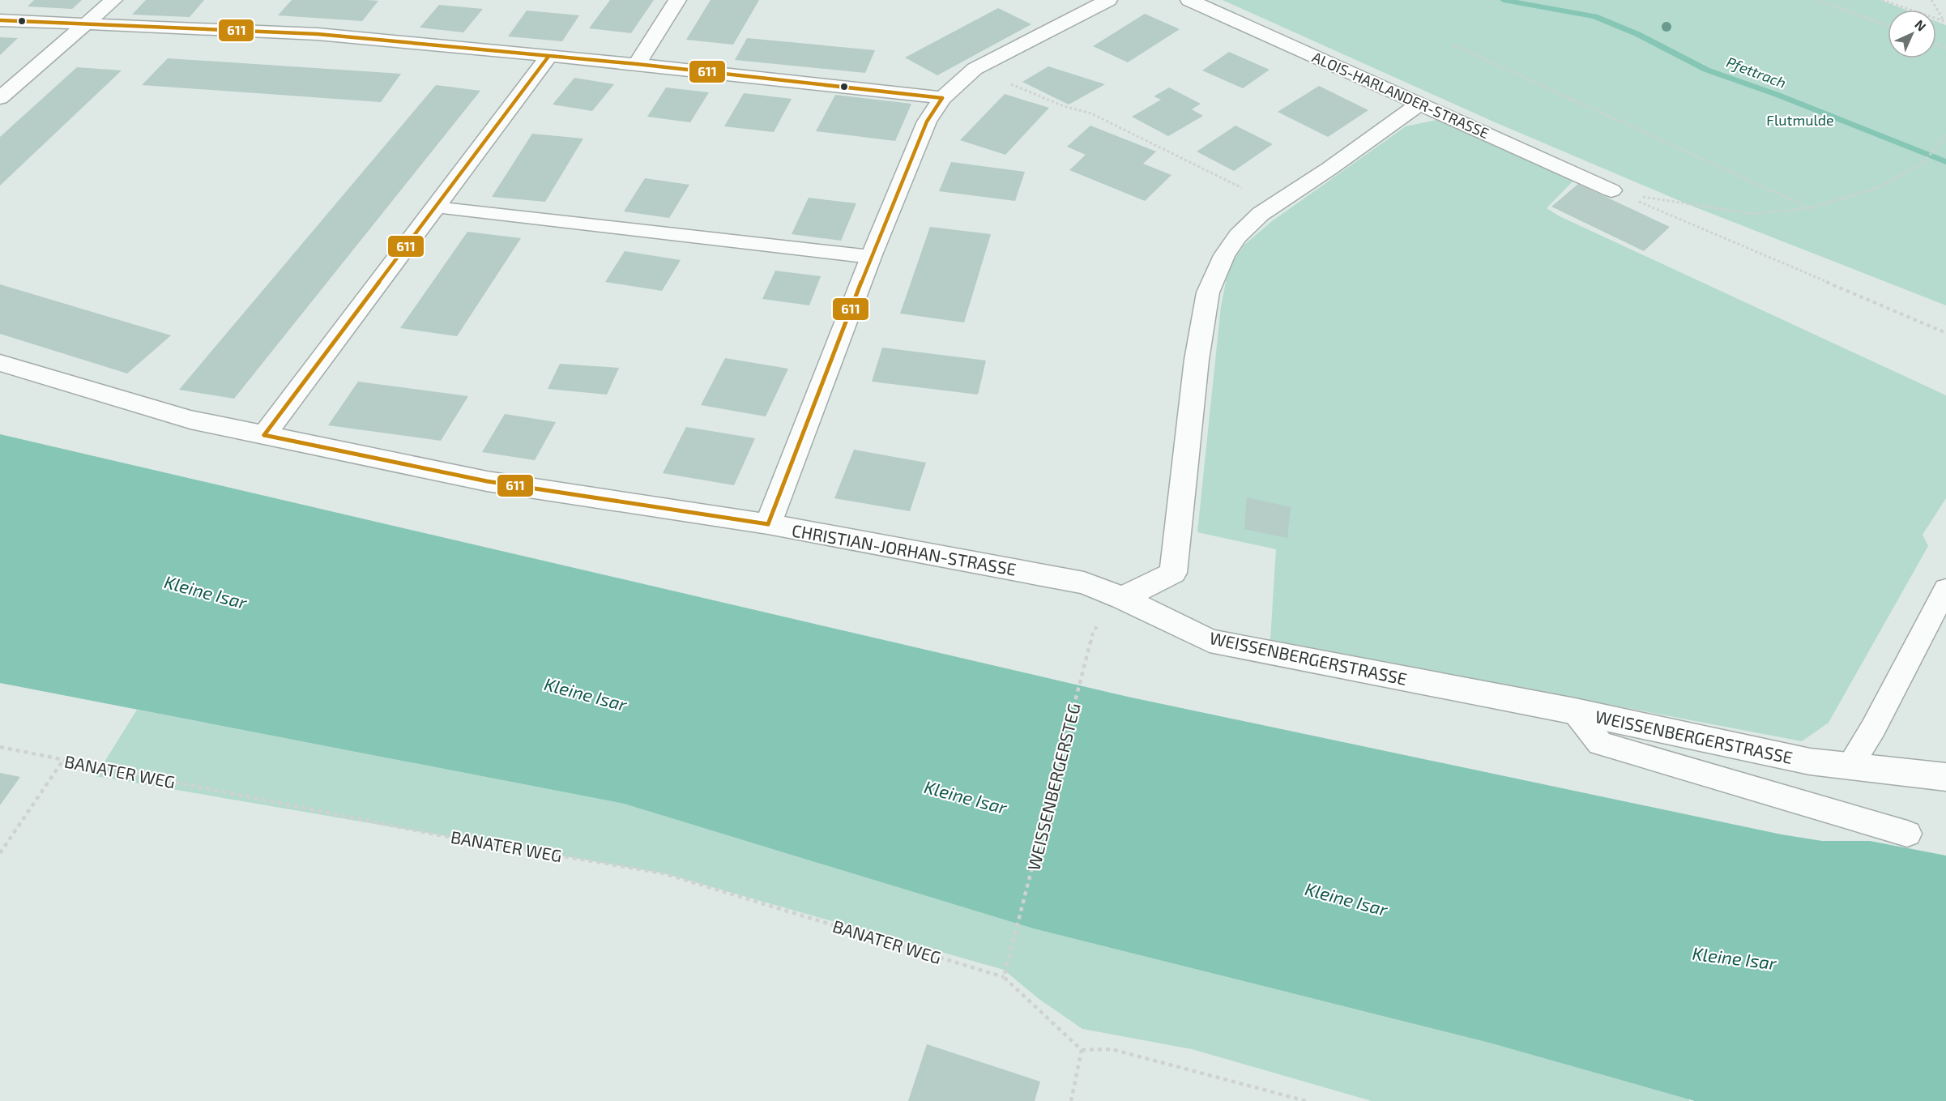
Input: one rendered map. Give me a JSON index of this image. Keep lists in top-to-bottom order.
{
  "streets": {
    "street": ["ALOIS-HARLANDER-STRASSE", "CHRISTIAN-JORHAN-STRASSE", "WEISSENBERGERSTRASSE"],
    "path": ["BANATER WEG", "WEISSENBERGERSTEG"]
  },
  "crossings": [
    ["CHRISTIAN-JORHAN-STRASSE", "WEISSENBERGERSTRASSE"],
    ["BANATER WEG", "WEISSENBERGERSTEG"]
  ],
  "water": ["Pfettrach", "Kleine Isar"],
  "parks": ["Flutmulde"],
  "lines": ["transit line 611"],
  "north": "top right"
}
